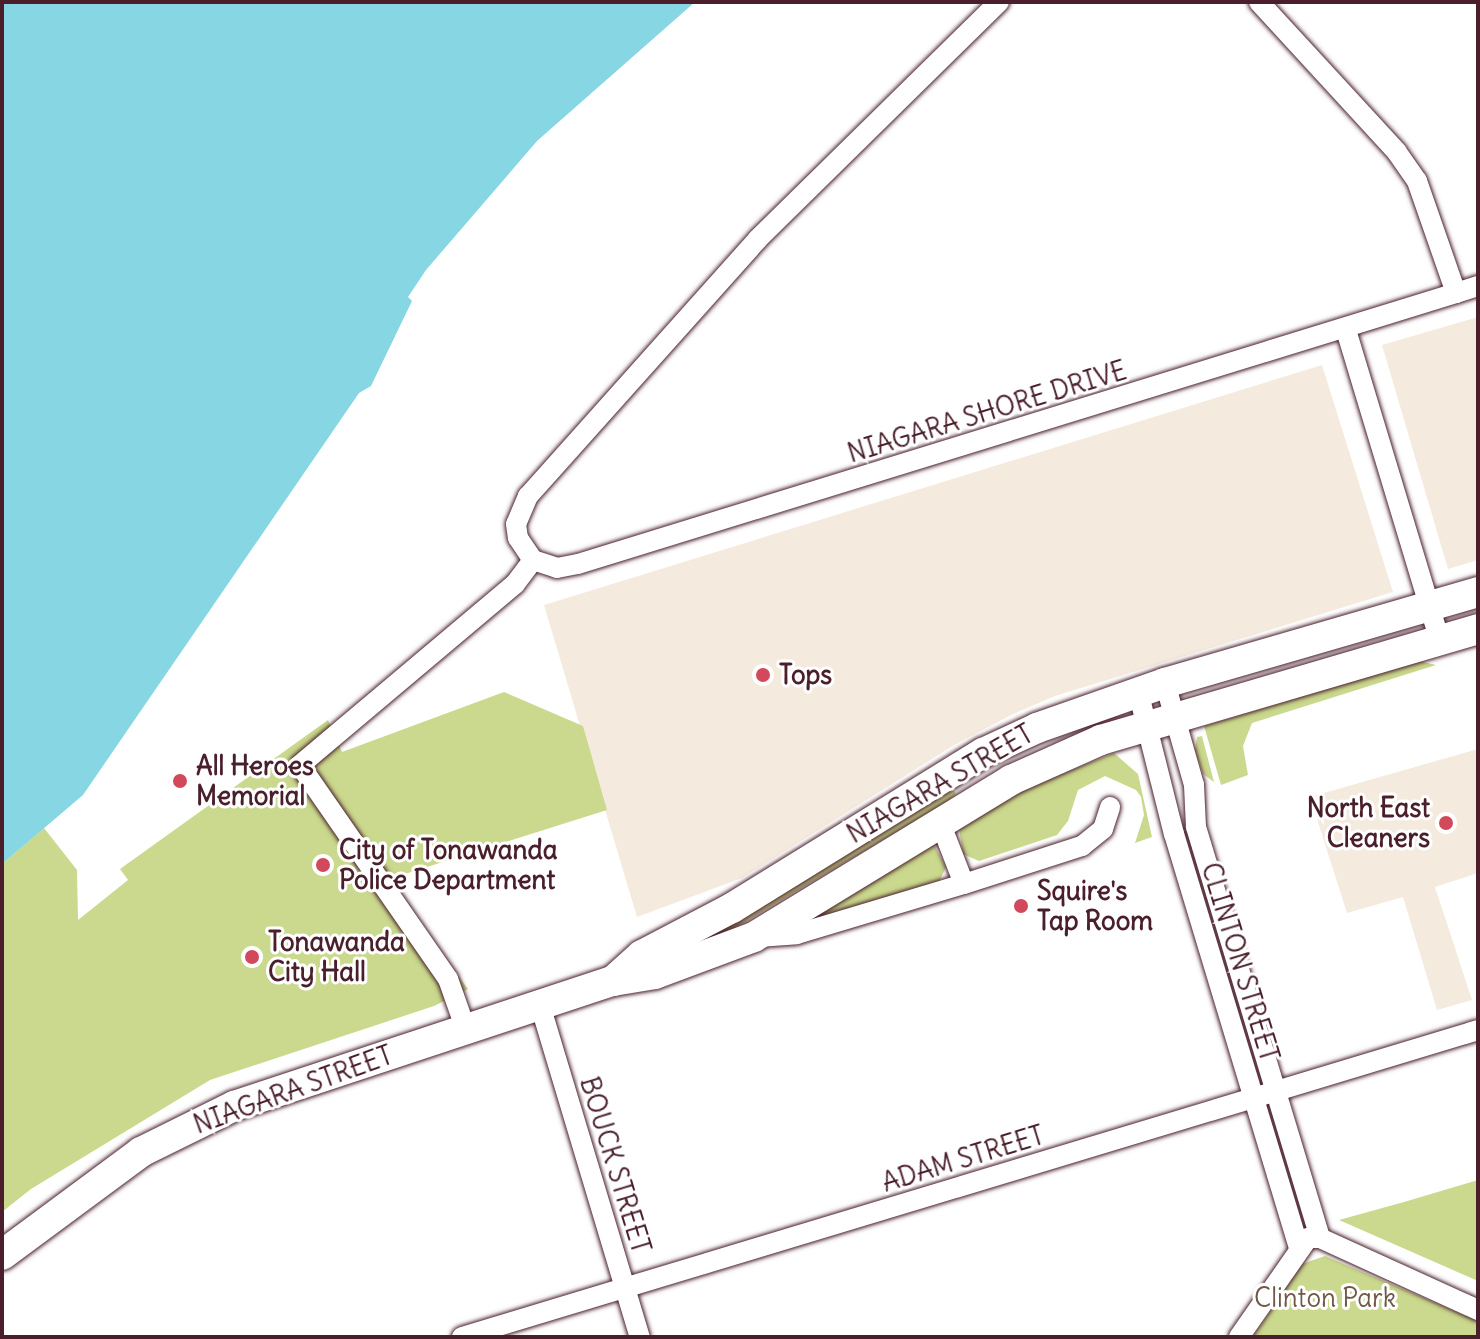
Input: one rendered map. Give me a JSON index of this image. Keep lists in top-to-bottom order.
{
  "streets": {
    "main road": ["NIAGARA STREET"],
    "street": [
      "NIAGARA SHORE DRIVE",
      "CLINTON STREET",
      "ADAM STREET",
      "BOUCK STREET"
    ]
  },
  "crossings": [
    ["NIAGARA STREET", "CLINTON STREET"],
    ["NIAGARA STREET", "BOUCK STREET"],
    ["CLINTON STREET", "ADAM STREET"],
    ["ADAM STREET", "BOUCK STREET"]
  ],
  "parks": ["Clinton Park"],
  "places": [
    "Tops",
    "All Heroes Memorial",
    "North East Cleaners",
    "City of Tonawanda Police Department",
    "Squire's Tap Room",
    "Tonawanda City Hall"
  ]
}
